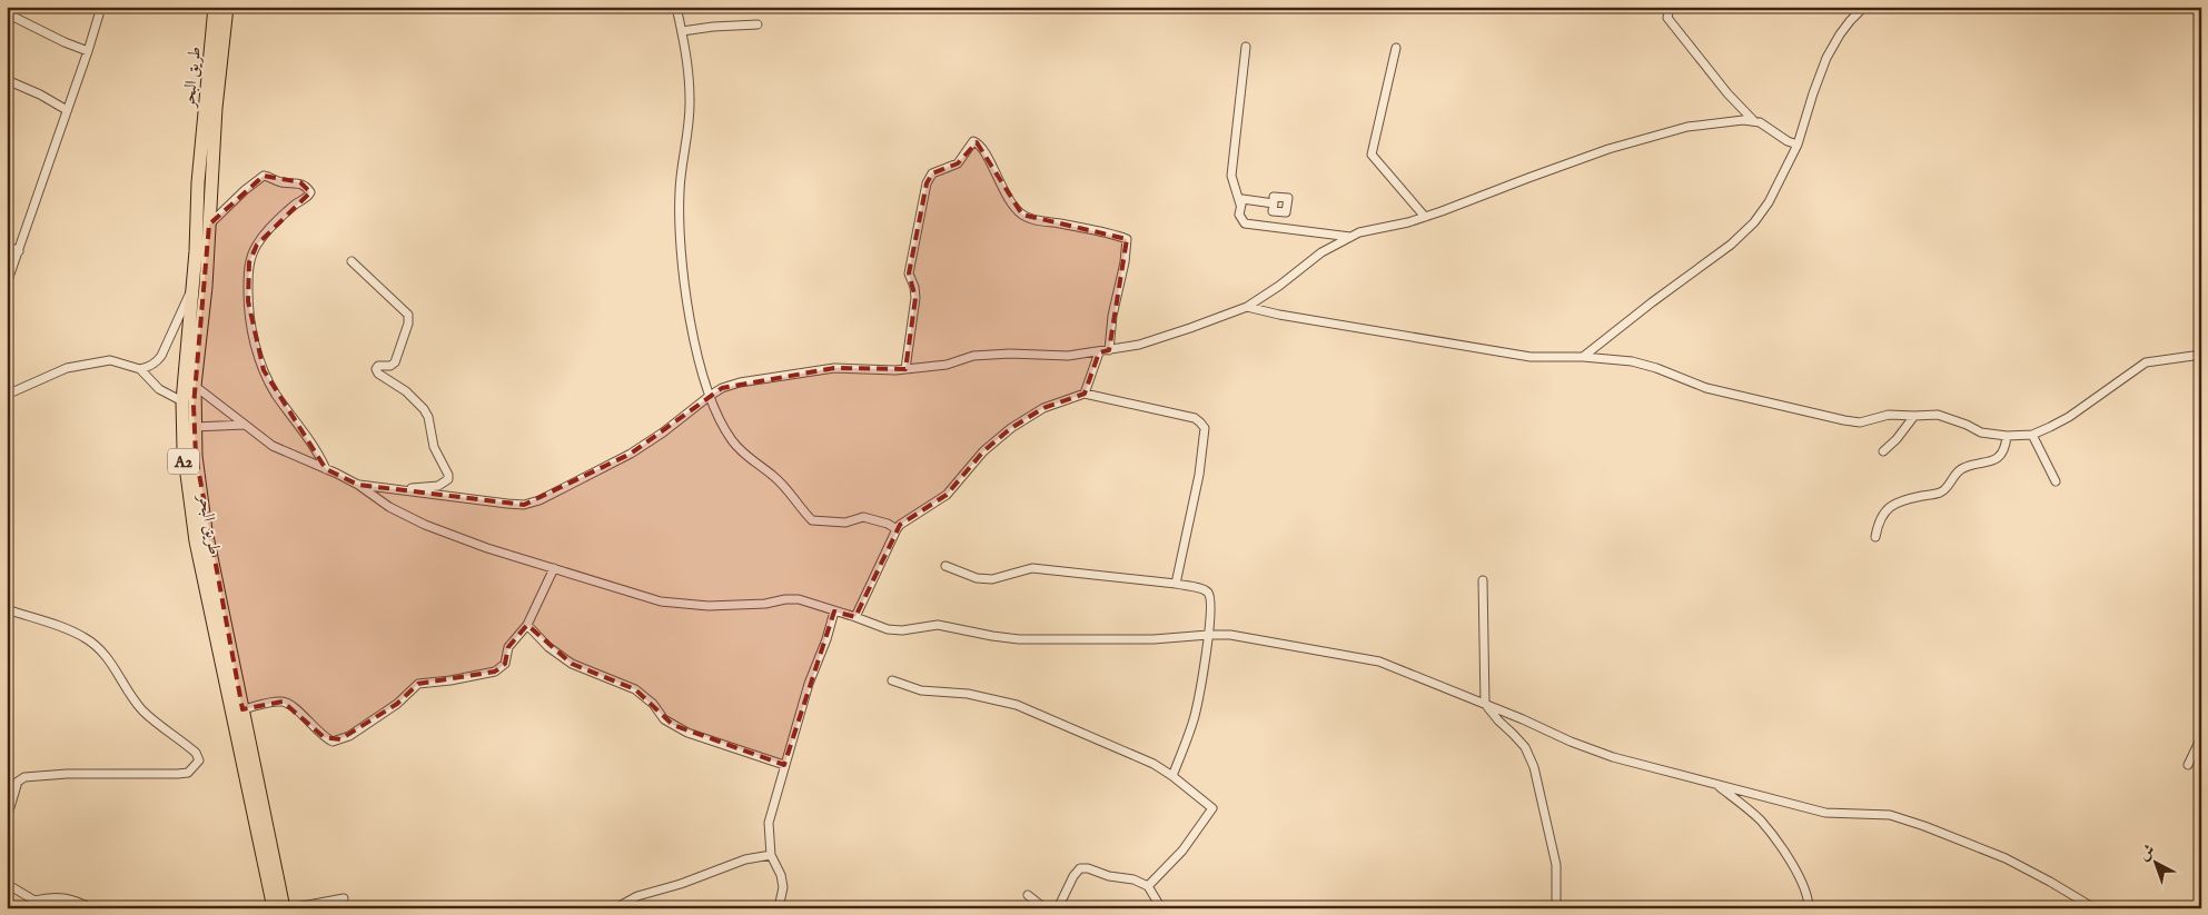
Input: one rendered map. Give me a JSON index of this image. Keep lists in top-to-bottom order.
{
  "streets": {
    "highway": ["طريق البحر", "A2"]
  },
  "north": "top left"
}
